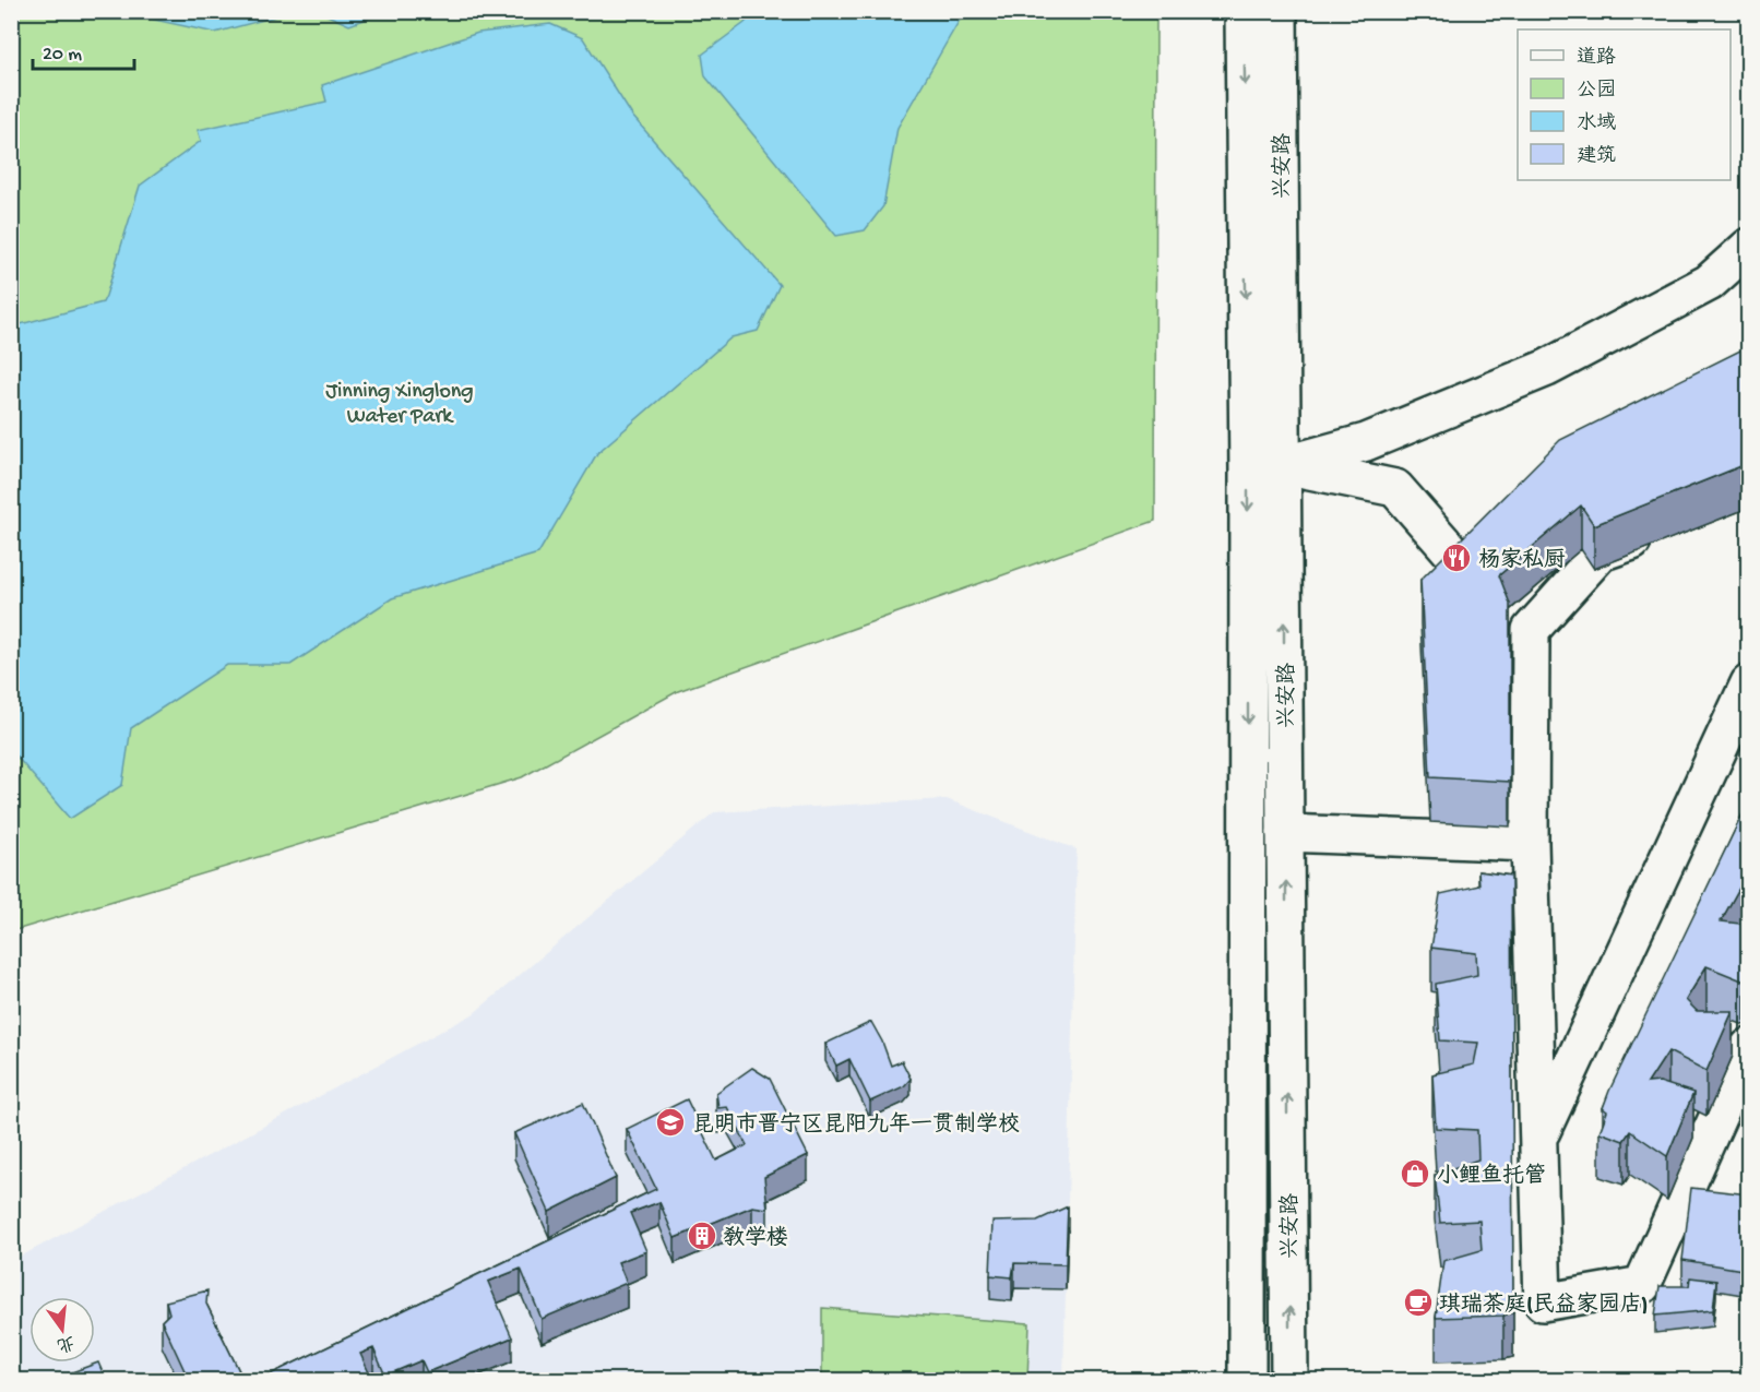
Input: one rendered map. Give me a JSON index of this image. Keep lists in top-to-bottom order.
{
  "streets": {
    "street": ["兴安路"]
  },
  "parks": ["Jinning Xinglong Water Park"],
  "places": {
    "restaurant": ["杨家私厨"],
    "school or university": ["昆明市晋宁区昆阳九年一贯制学校"],
    "shop": ["小鲤鱼托管"],
    "building": ["教学楼"],
    "cafe": ["琪瑞茶庭(民益家园店)"]
  },
  "legend": [
    "道路",
    "公园",
    "水域",
    "建筑"
  ],
  "scale_bar": "20 m",
  "north": "bottom"
}
